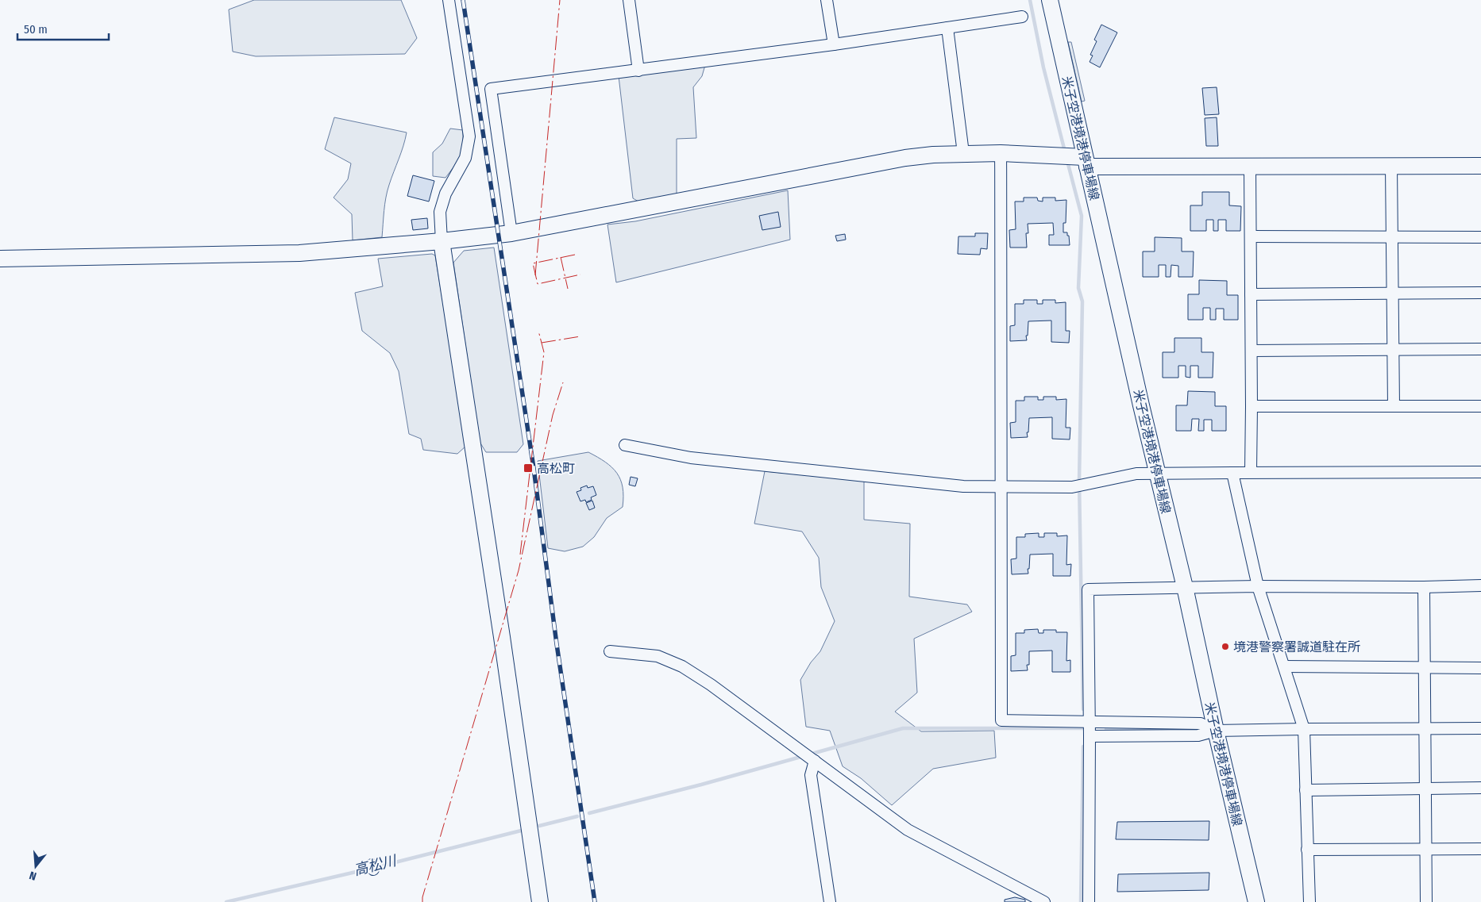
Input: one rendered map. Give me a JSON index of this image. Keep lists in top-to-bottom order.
{
  "streets": {
    "street": ["米子空港境港停車場線"]
  },
  "water": ["高松川"],
  "places": {
    "transit": ["高松町"],
    "other": ["境港警察署誠道駐在所"]
  },
  "scale_bar": "50 m",
  "north": "bottom"
}
